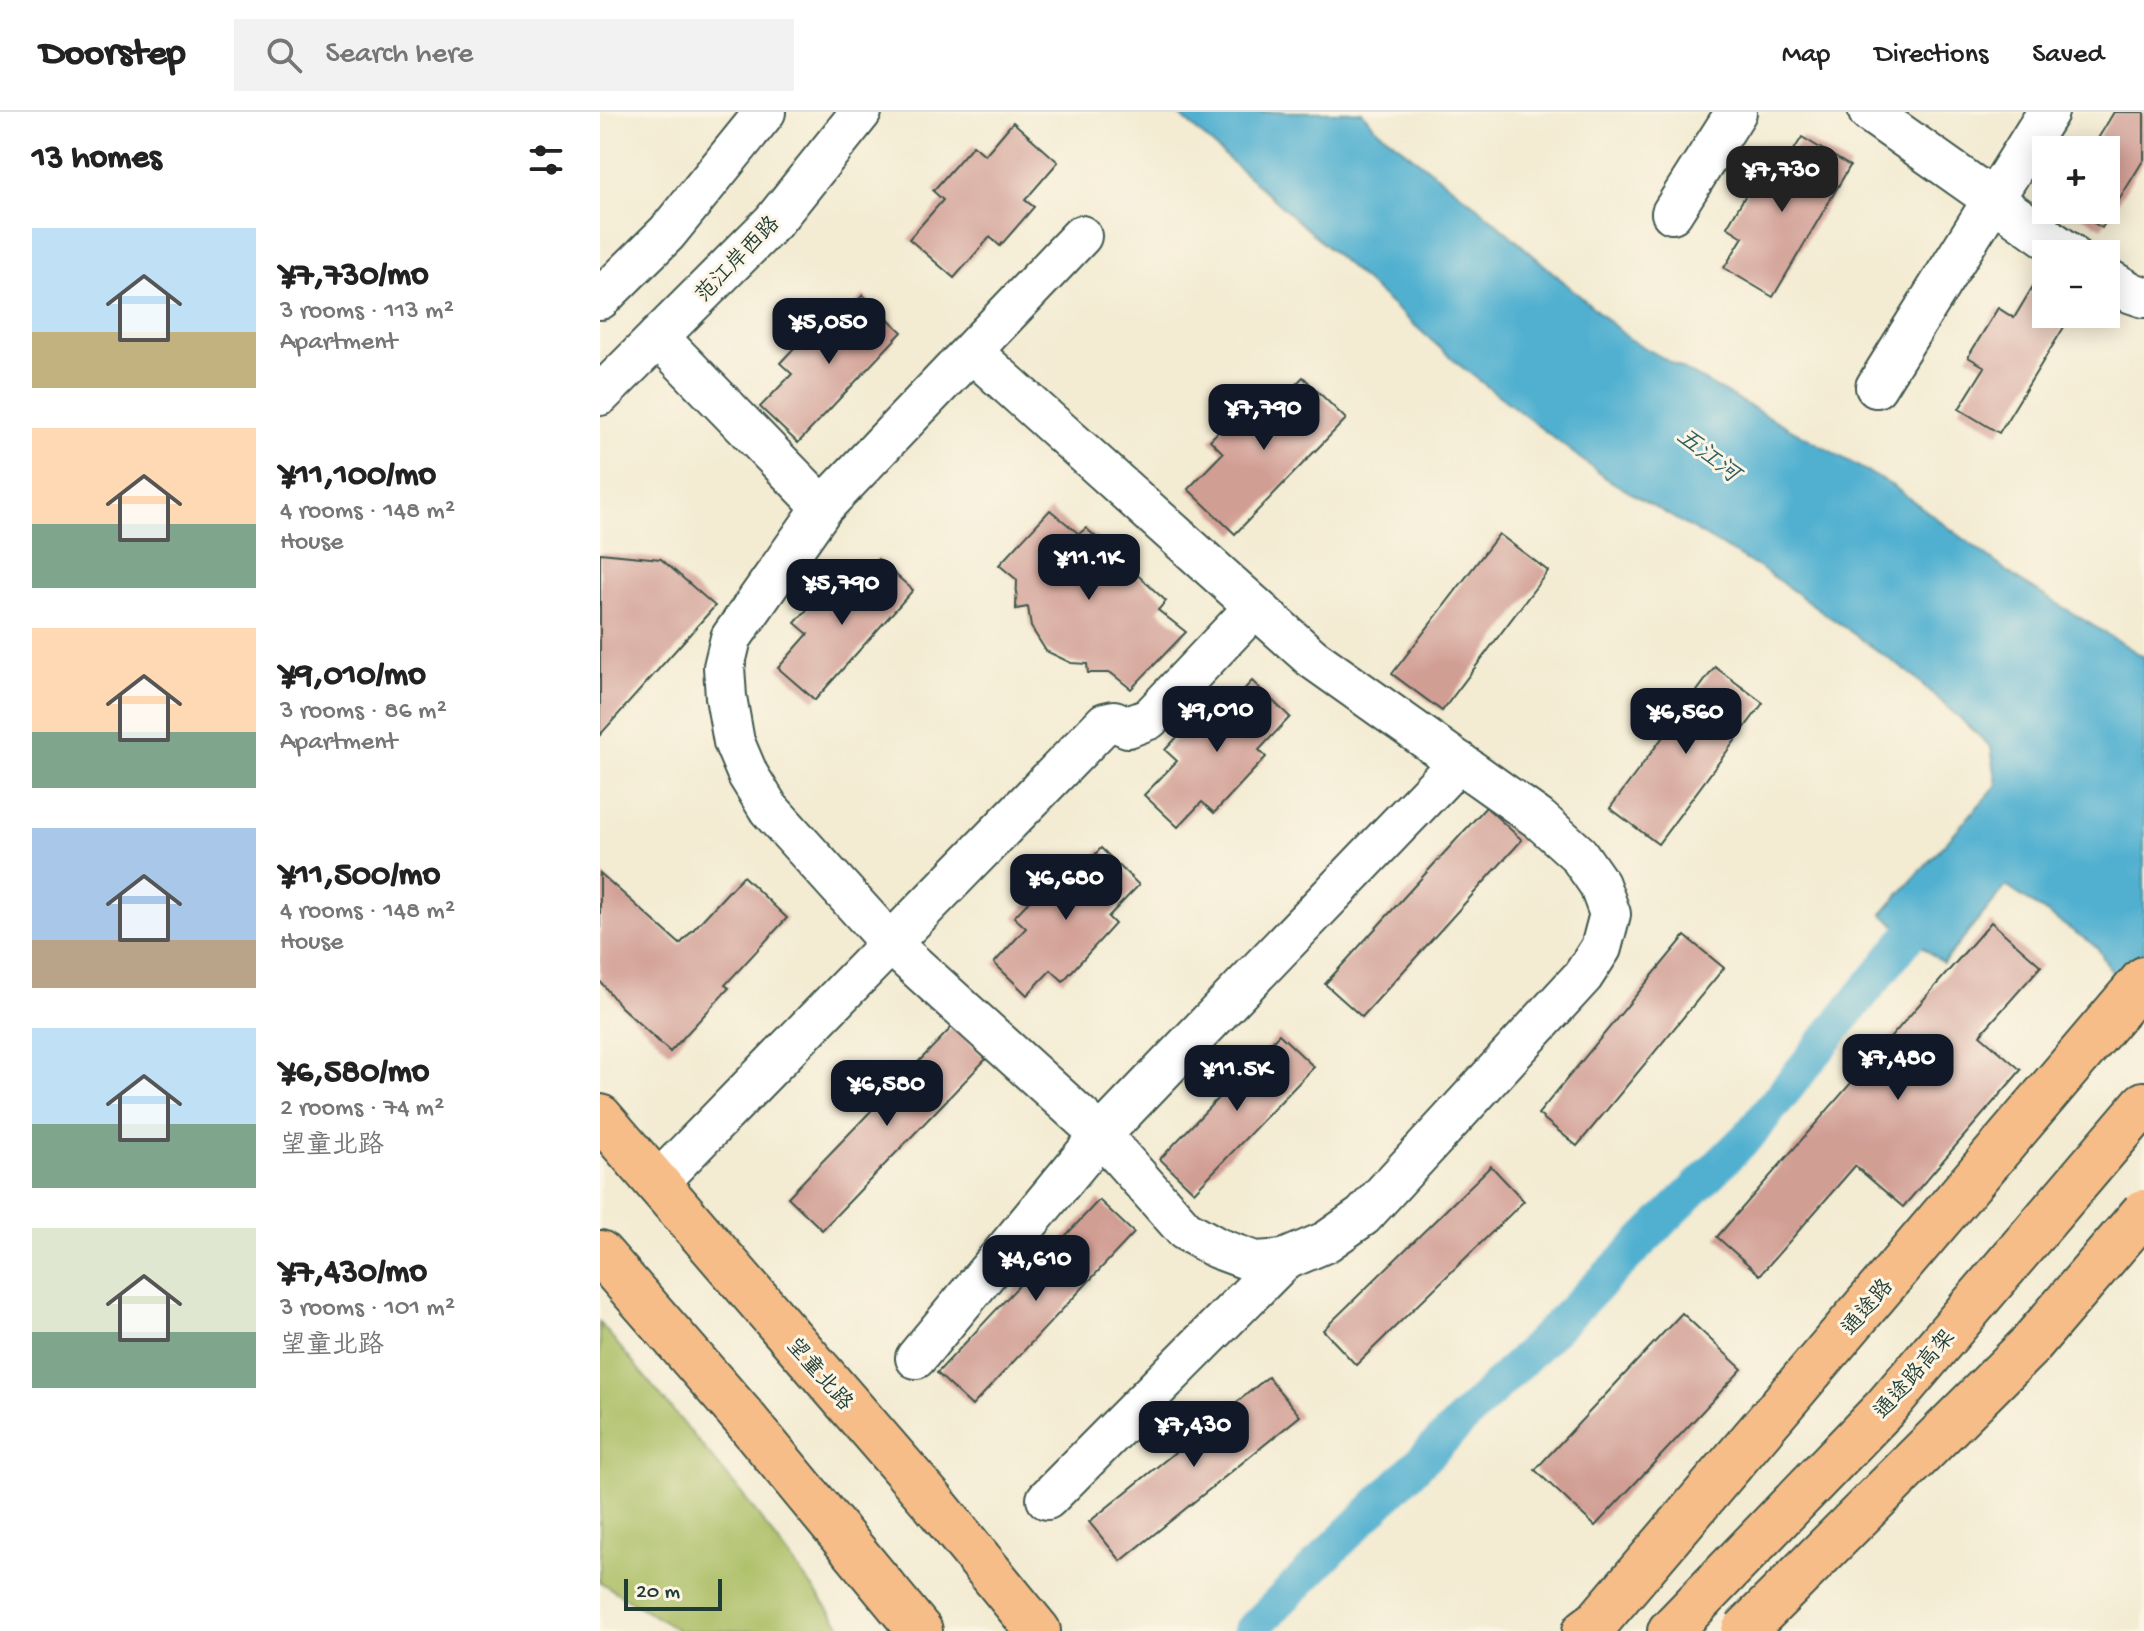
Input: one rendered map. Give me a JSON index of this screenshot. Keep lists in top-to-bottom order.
{
  "streets": {
    "main road": ["通途路", "望童北路", "通途路高架"],
    "street": ["范江岸西路"]
  },
  "water": ["五江河"],
  "scale_bar": "20 m",
  "page": {
    "header": "Doorstep",
    "search": "Search here",
    "nav": ["Map", "Directions", "Saved"],
    "heading": "13 homes",
    "map_buttons": ["+", "−"],
    "price": [
      "¥7,730",
      "¥5,050",
      "¥7,790",
      "¥11.1K",
      "¥5,790",
      "¥9,010",
      "¥6,560",
      "¥6,680",
      "¥7,480",
      "¥11.5K",
      "¥6,580",
      "¥4,610",
      "¥7,430"
    ],
    "list": [
      {
        "name": "¥7,730/mo",
        "note": "3 rooms · 113 m² · Apartment"
      },
      {
        "name": "¥11,100/mo",
        "note": "4 rooms · 148 m² · House"
      },
      {
        "name": "¥9,010/mo",
        "note": "3 rooms · 86 m² · Apartment"
      },
      {
        "name": "¥11,500/mo",
        "note": "4 rooms · 148 m² · House"
      },
      {
        "name": "¥6,580/mo",
        "note": "2 rooms · 74 m² · 望童北路"
      },
      {
        "name": "¥7,430/mo",
        "note": "3 rooms · 101 m² · 望童北路"
      }
    ],
    "scale": "20 m"
  }
}
